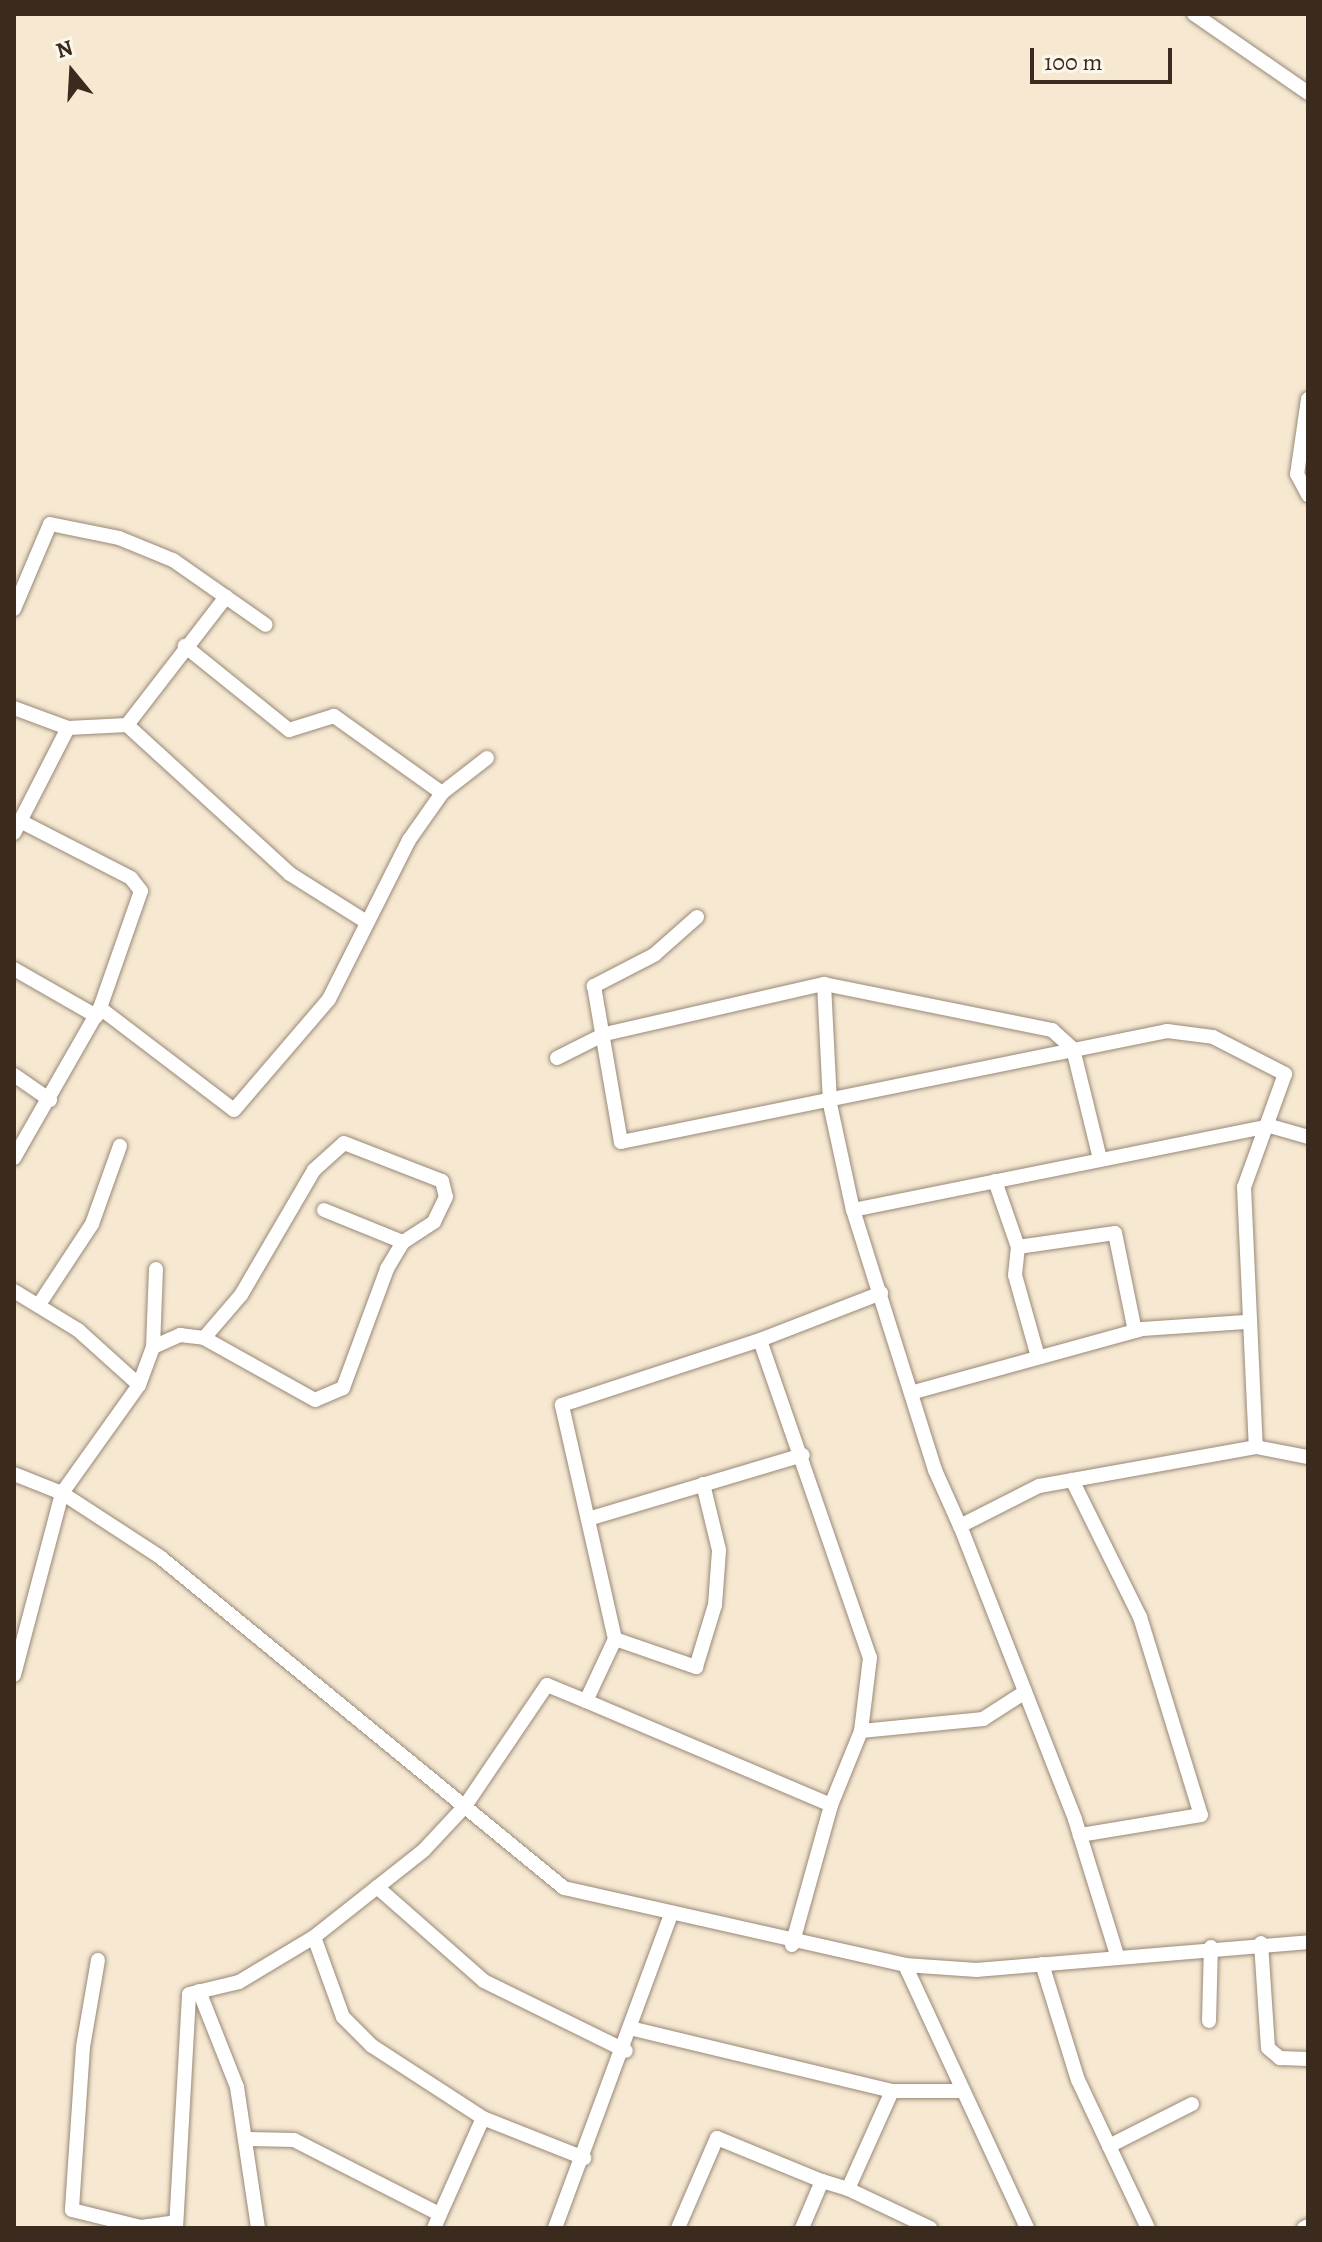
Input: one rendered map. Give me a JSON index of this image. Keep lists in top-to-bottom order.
{
  "scale_bar": "100 m",
  "north": "top"
}
